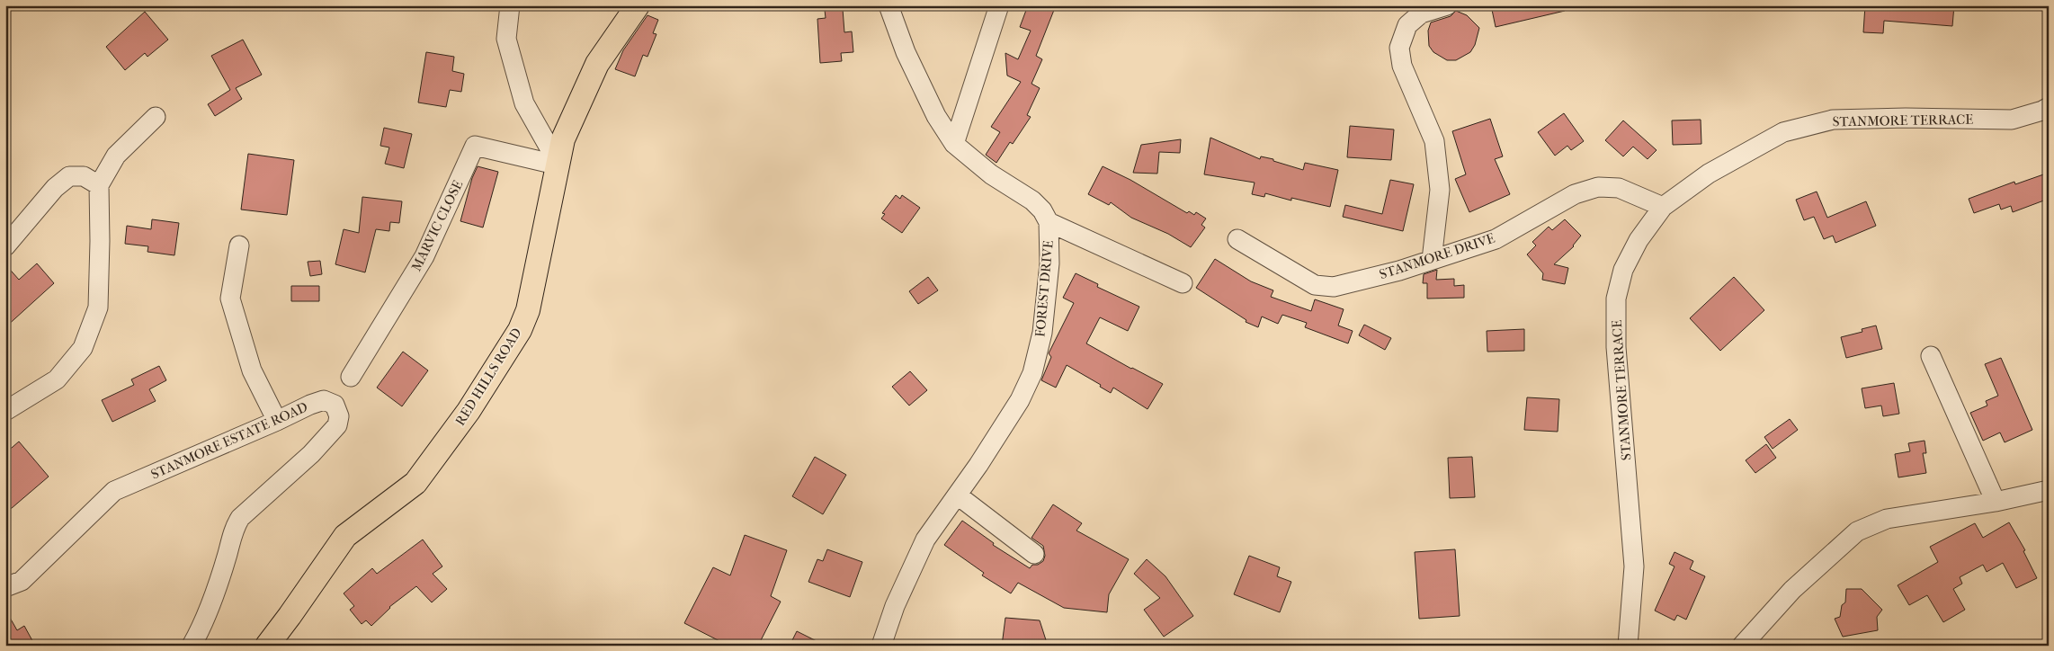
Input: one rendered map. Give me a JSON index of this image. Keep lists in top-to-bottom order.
{
  "streets": {
    "main road": ["RED HILLS ROAD"],
    "street": [
      "STANMORE TERRACE",
      "MARVIC CLOSE",
      "STANMORE DRIVE",
      "FOREST DRIVE",
      "STANMORE ESTATE ROAD"
    ]
  },
  "crossings": [
    ["STANMORE TERRACE", "STANMORE DRIVE"],
    ["MARVIC CLOSE", "RED HILLS ROAD"]
  ]
}
